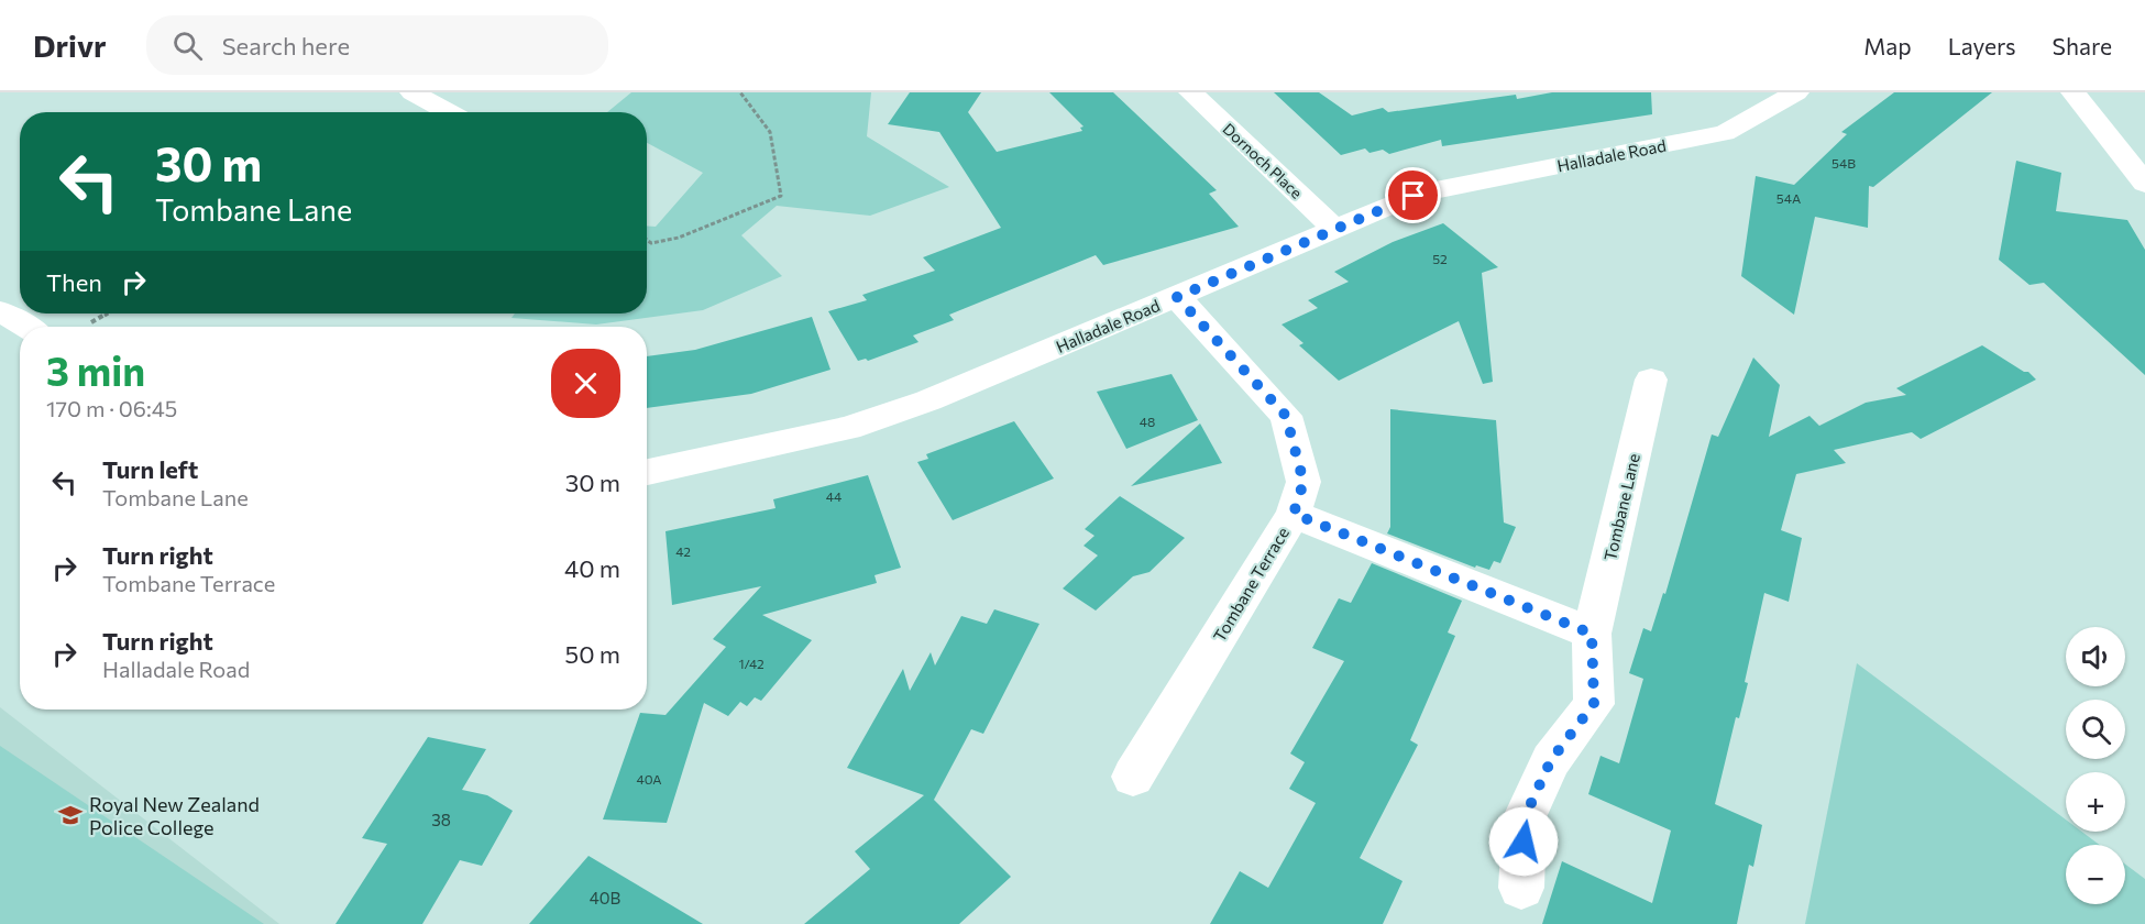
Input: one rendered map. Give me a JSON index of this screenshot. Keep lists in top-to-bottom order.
{
  "streets": {
    "street": [
      "Halladale Road",
      "Dornoch Place",
      "Tombane Lane",
      "Tombane Terrace"
    ]
  },
  "crossings": [
    ["Halladale Road", "Dornoch Place"],
    ["Halladale Road", "Tombane Terrace"]
  ],
  "places": {
    "school or university": ["Royal New Zealand Police College"]
  },
  "house_numbers": [
    "54B",
    "54A",
    "52",
    "48",
    "44",
    "42",
    "1/42",
    "40A",
    "38",
    "40B"
  ],
  "page": {
    "header": "Drivr",
    "search": "Search here",
    "nav": ["Map", "Layers", "Share"],
    "turn": ["30 m", "Tombane Lane"],
    "then": "Then",
    "heading": ["3 min", "170 m · 06:45"],
    "list": [
      {
        "name": "Turn left",
        "note": "Tombane Lane",
        "value": "30 m"
      },
      {
        "name": "Turn right",
        "note": "Tombane Terrace",
        "value": "40 m"
      },
      {
        "name": "Turn right",
        "note": "Halladale Road",
        "value": "50 m"
      }
    ],
    "map_buttons": ["+", "−"]
  }
}
